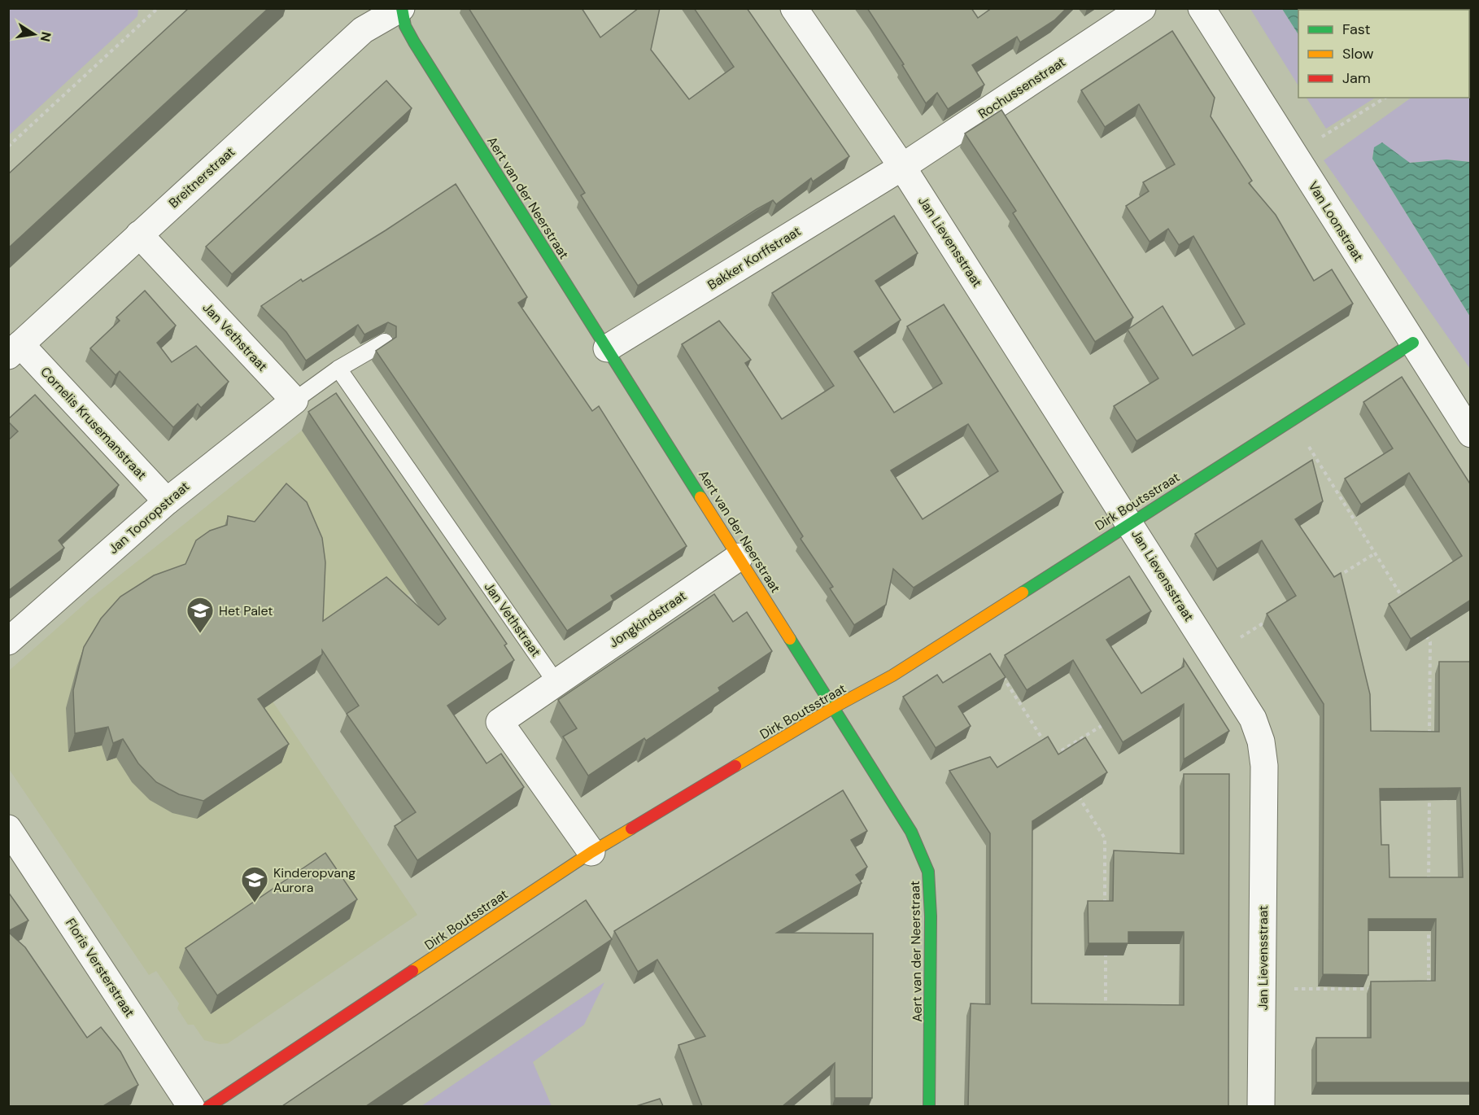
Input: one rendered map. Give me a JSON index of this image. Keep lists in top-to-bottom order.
{
  "streets": {
    "street": [
      "Rochussenstraat",
      "Breitnerstraat",
      "Aert van der Neerstraat",
      "Van Loonstraat",
      "Jan Lievensstraat",
      "Bakker Korffstraat",
      "Jan Vethstraat",
      "Cornelis Krusemanstraat",
      "Dirk Boutsstraat",
      "Jan Tooropstraat",
      "Jongkindstraat",
      "Floris Versterstraat"
    ]
  },
  "crossings": [
    ["Rochussenstraat", "Jan Lievensstraat"],
    ["Rochussenstraat", "Bakker Korffstraat"],
    ["Breitnerstraat", "Aert van der Neerstraat"],
    ["Breitnerstraat", "Jan Vethstraat"],
    ["Breitnerstraat", "Cornelis Krusemanstraat"],
    ["Aert van der Neerstraat", "Bakker Korffstraat"],
    ["Aert van der Neerstraat", "Dirk Boutsstraat"],
    ["Aert van der Neerstraat", "Jongkindstraat"],
    ["Van Loonstraat", "Dirk Boutsstraat"],
    ["Jan Lievensstraat", "Bakker Korffstraat"],
    ["Jan Lievensstraat", "Dirk Boutsstraat"],
    ["Jan Vethstraat", "Jan Tooropstraat"],
    ["Jan Vethstraat", "Jongkindstraat"],
    ["Cornelis Krusemanstraat", "Jan Tooropstraat"]
  ],
  "places": {
    "school or university": ["Het Palet", "Kinderopvang Aurora"]
  },
  "legend": ["Fast", "Slow", "Jam"],
  "north": "right"
}
